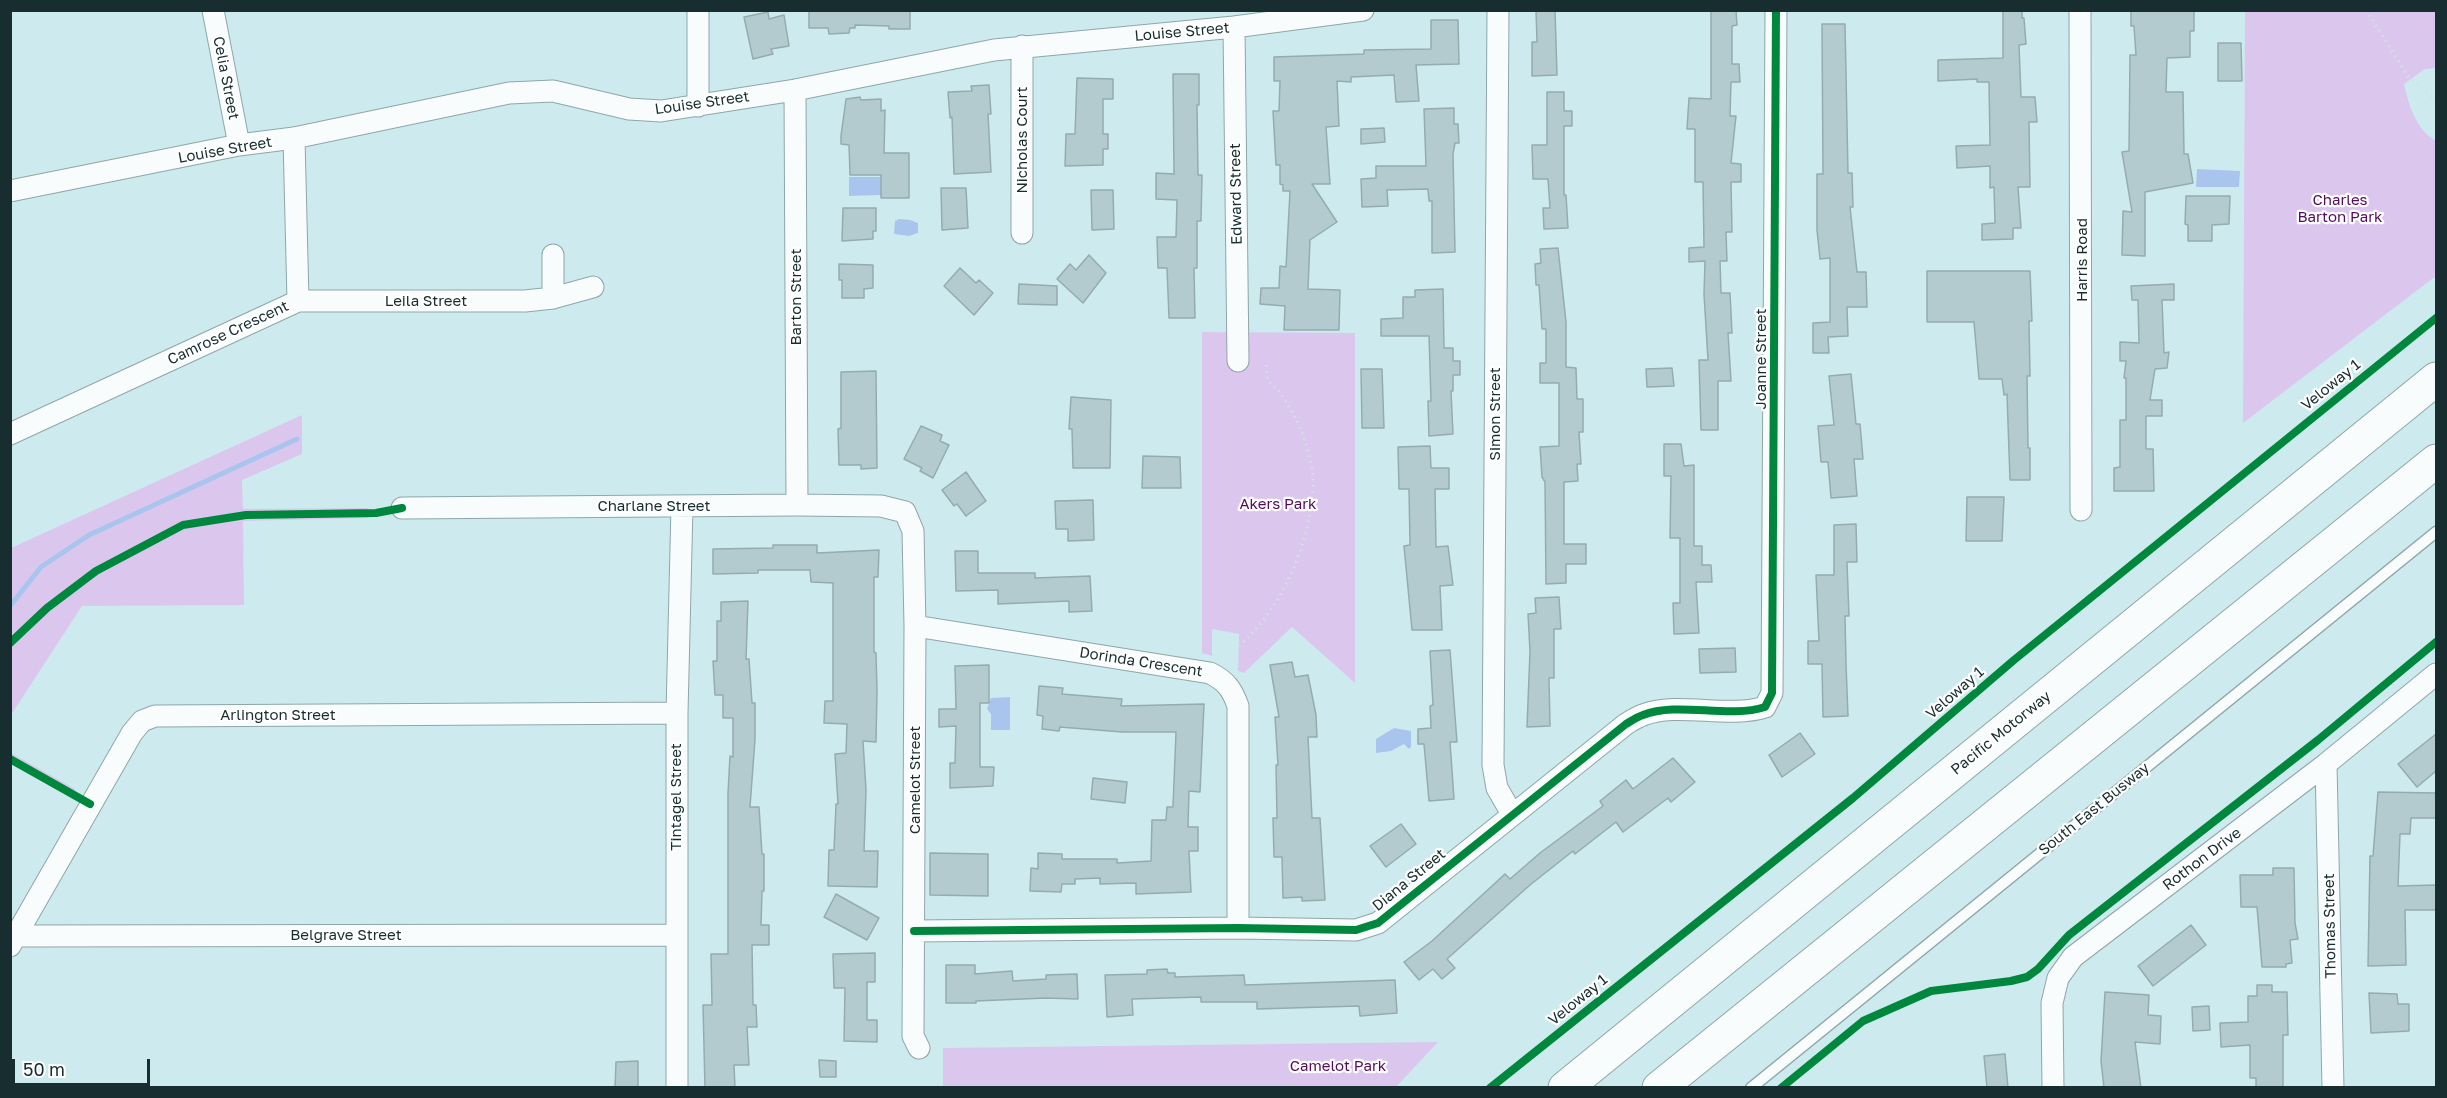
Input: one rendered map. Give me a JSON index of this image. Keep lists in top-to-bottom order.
{
  "streets": {
    "highway": ["Pacific Motorway"],
    "street": [
      "Louise Street",
      "Celia Street",
      "Nicholas Court",
      "Edward Street",
      "Harris Road",
      "Barton Street",
      "Leila Street",
      "Camrose Crescent",
      "Joanne Street",
      "Simon Street",
      "Charlane Street",
      "Dorinda Crescent",
      "Arlington Street",
      "Camelot Street",
      "Tintagel Street",
      "Rothon Drive",
      "Diana Street",
      "Thomas Street",
      "Belgrave Street"
    ],
    "lane": ["South East Busway"],
    "cycle path": ["Veloway 1"]
  },
  "crossings": [
    ["Louise Street", "Celia Street"],
    ["Louise Street", "Nicholas Court"],
    ["Louise Street", "Edward Street"],
    ["Louise Street", "Barton Street"],
    ["Louise Street", "Camrose Crescent"],
    ["Barton Street", "Charlane Street"],
    ["Leila Street", "Camrose Crescent"],
    ["Joanne Street", "Diana Street"],
    ["Simon Street", "Diana Street"],
    ["Charlane Street", "Camelot Street"],
    ["Charlane Street", "Tintagel Street"],
    ["Dorinda Crescent", "Camelot Street"],
    ["Dorinda Crescent", "Diana Street"],
    ["Arlington Street", "Tintagel Street"],
    ["Arlington Street", "Belgrave Street"],
    ["Camelot Street", "Diana Street"],
    ["Tintagel Street", "Belgrave Street"],
    ["Rothon Drive", "Thomas Street"]
  ],
  "parks": ["Charles Barton Park", "Akers Park", "Camelot Park"],
  "scale_bar": "50 m"
}
